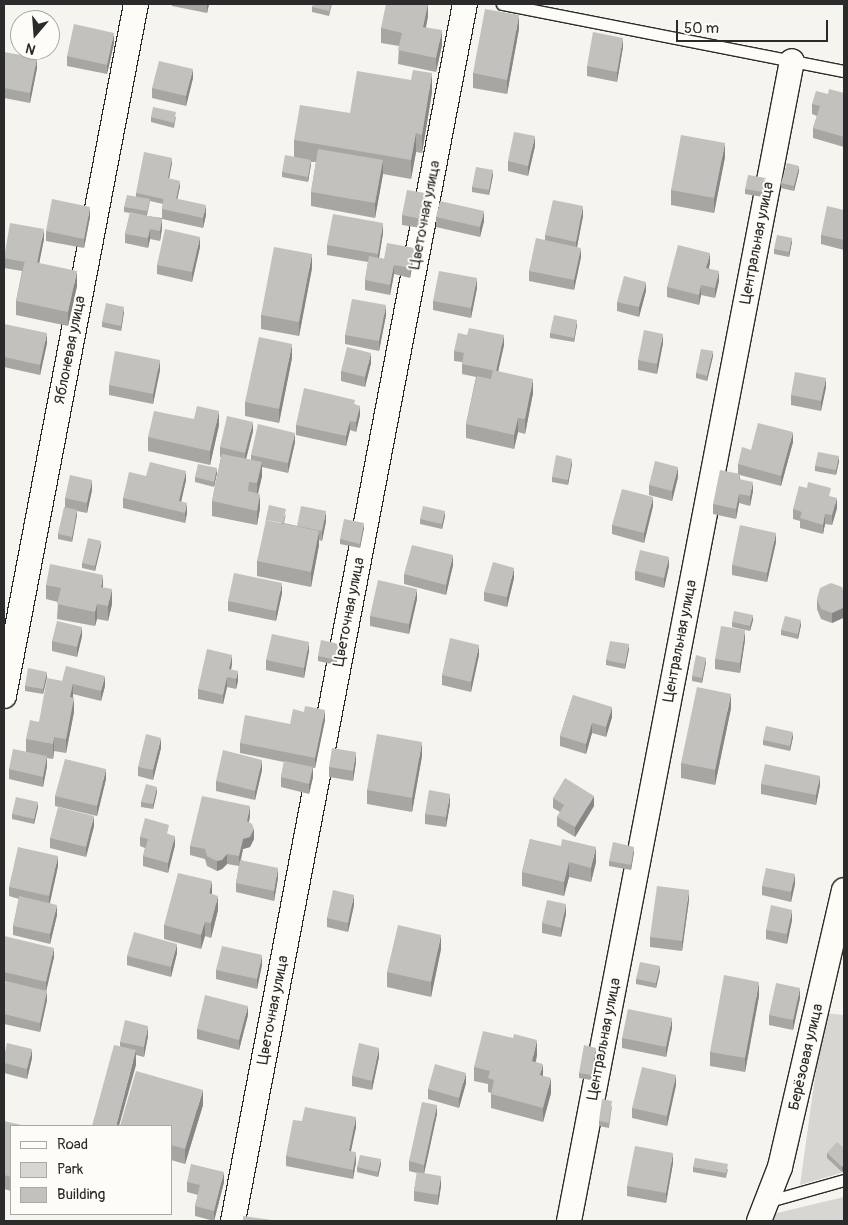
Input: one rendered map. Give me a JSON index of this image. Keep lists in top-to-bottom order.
{
  "streets": {
    "street": [
      "Цветочная улица",
      "Центральная улица",
      "Яблоневая улица",
      "Берёзовая улица"
    ]
  },
  "legend": ["Road", "Park", "Building"],
  "scale_bar": "50 m",
  "north": "bottom"
}
